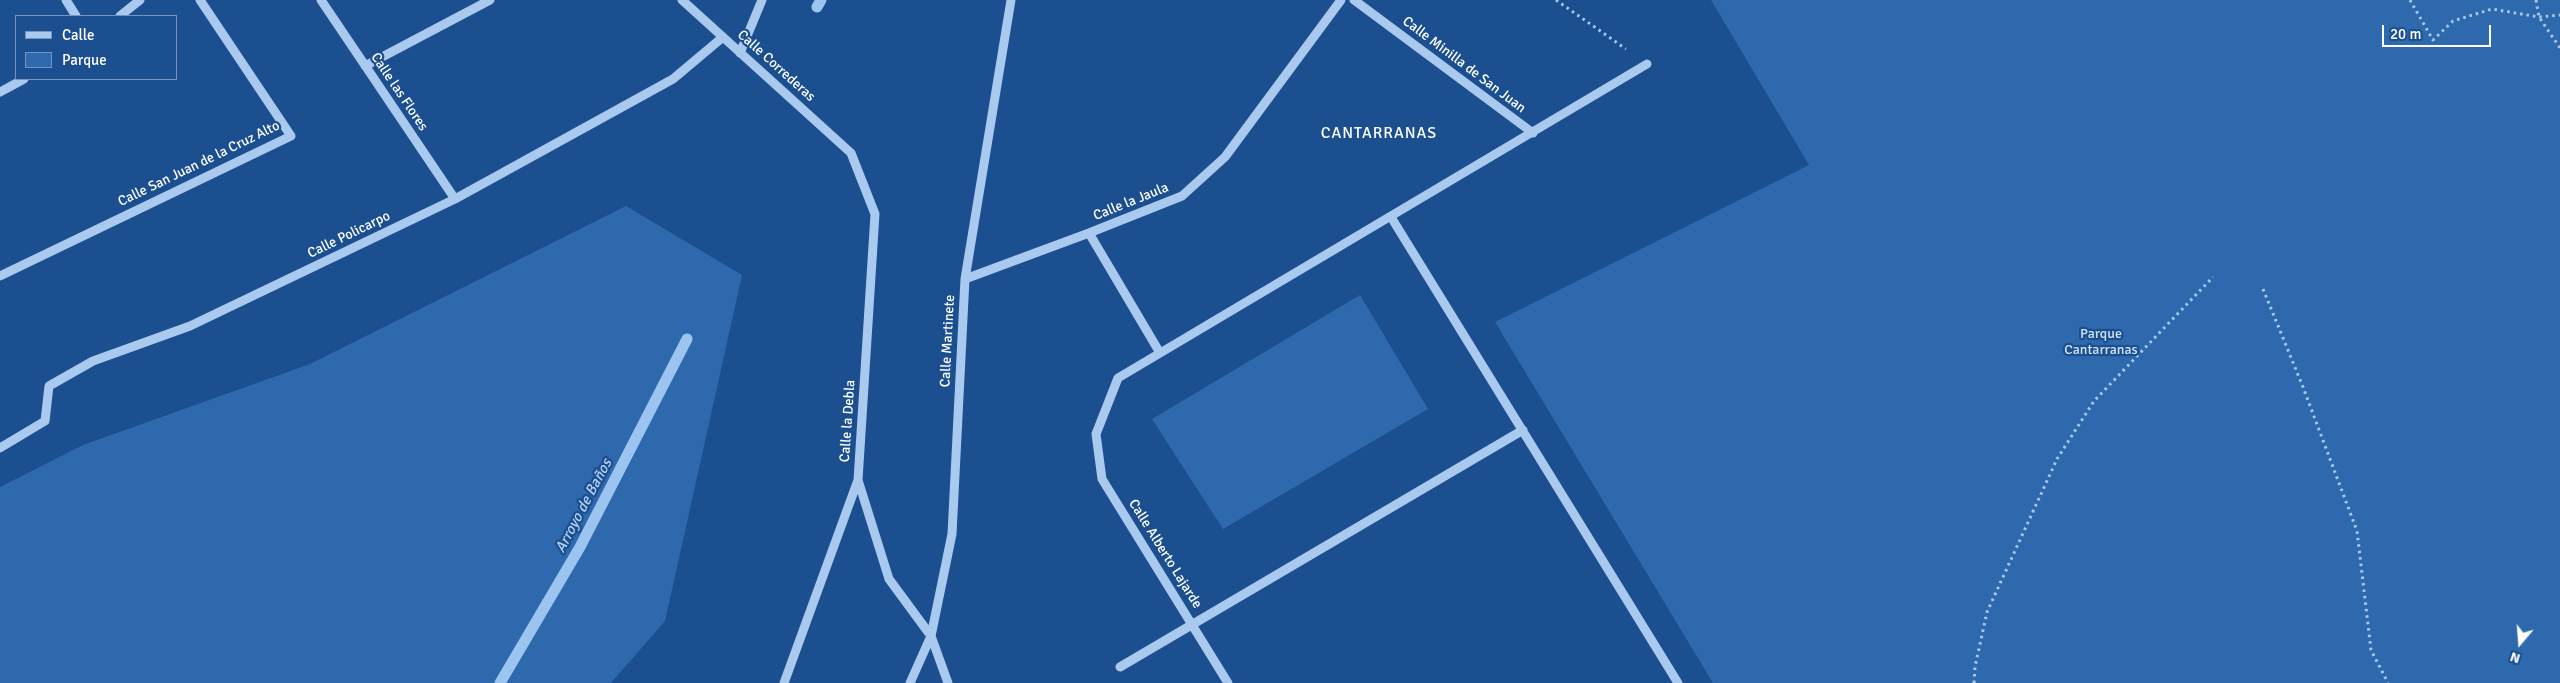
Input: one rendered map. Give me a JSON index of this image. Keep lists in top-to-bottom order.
{
  "streets": {
    "street": [
      "Calle Minilla de San Juan",
      "Calle Correderas",
      "Calle las Flores",
      "Calle San Juan de la Cruz Alto",
      "Calle la Jaula",
      "Calle Policarpo",
      "Calle Martinete",
      "Calle la Debla",
      "Calle Alberto Lajarde"
    ]
  },
  "crossings": [
    ["Calle Correderas", "Calle Policarpo"],
    ["Calle Correderas", "Calle la Debla"],
    ["Calle las Flores", "Calle Policarpo"],
    ["Calle la Jaula", "Calle Martinete"]
  ],
  "districts": ["CANTARRANAS"],
  "water": ["Arroyo de Baños"],
  "parks": ["Parque Cantarranas"],
  "legend": ["Calle", "Parque"],
  "scale_bar": "20 m",
  "north": "bottom"
}
